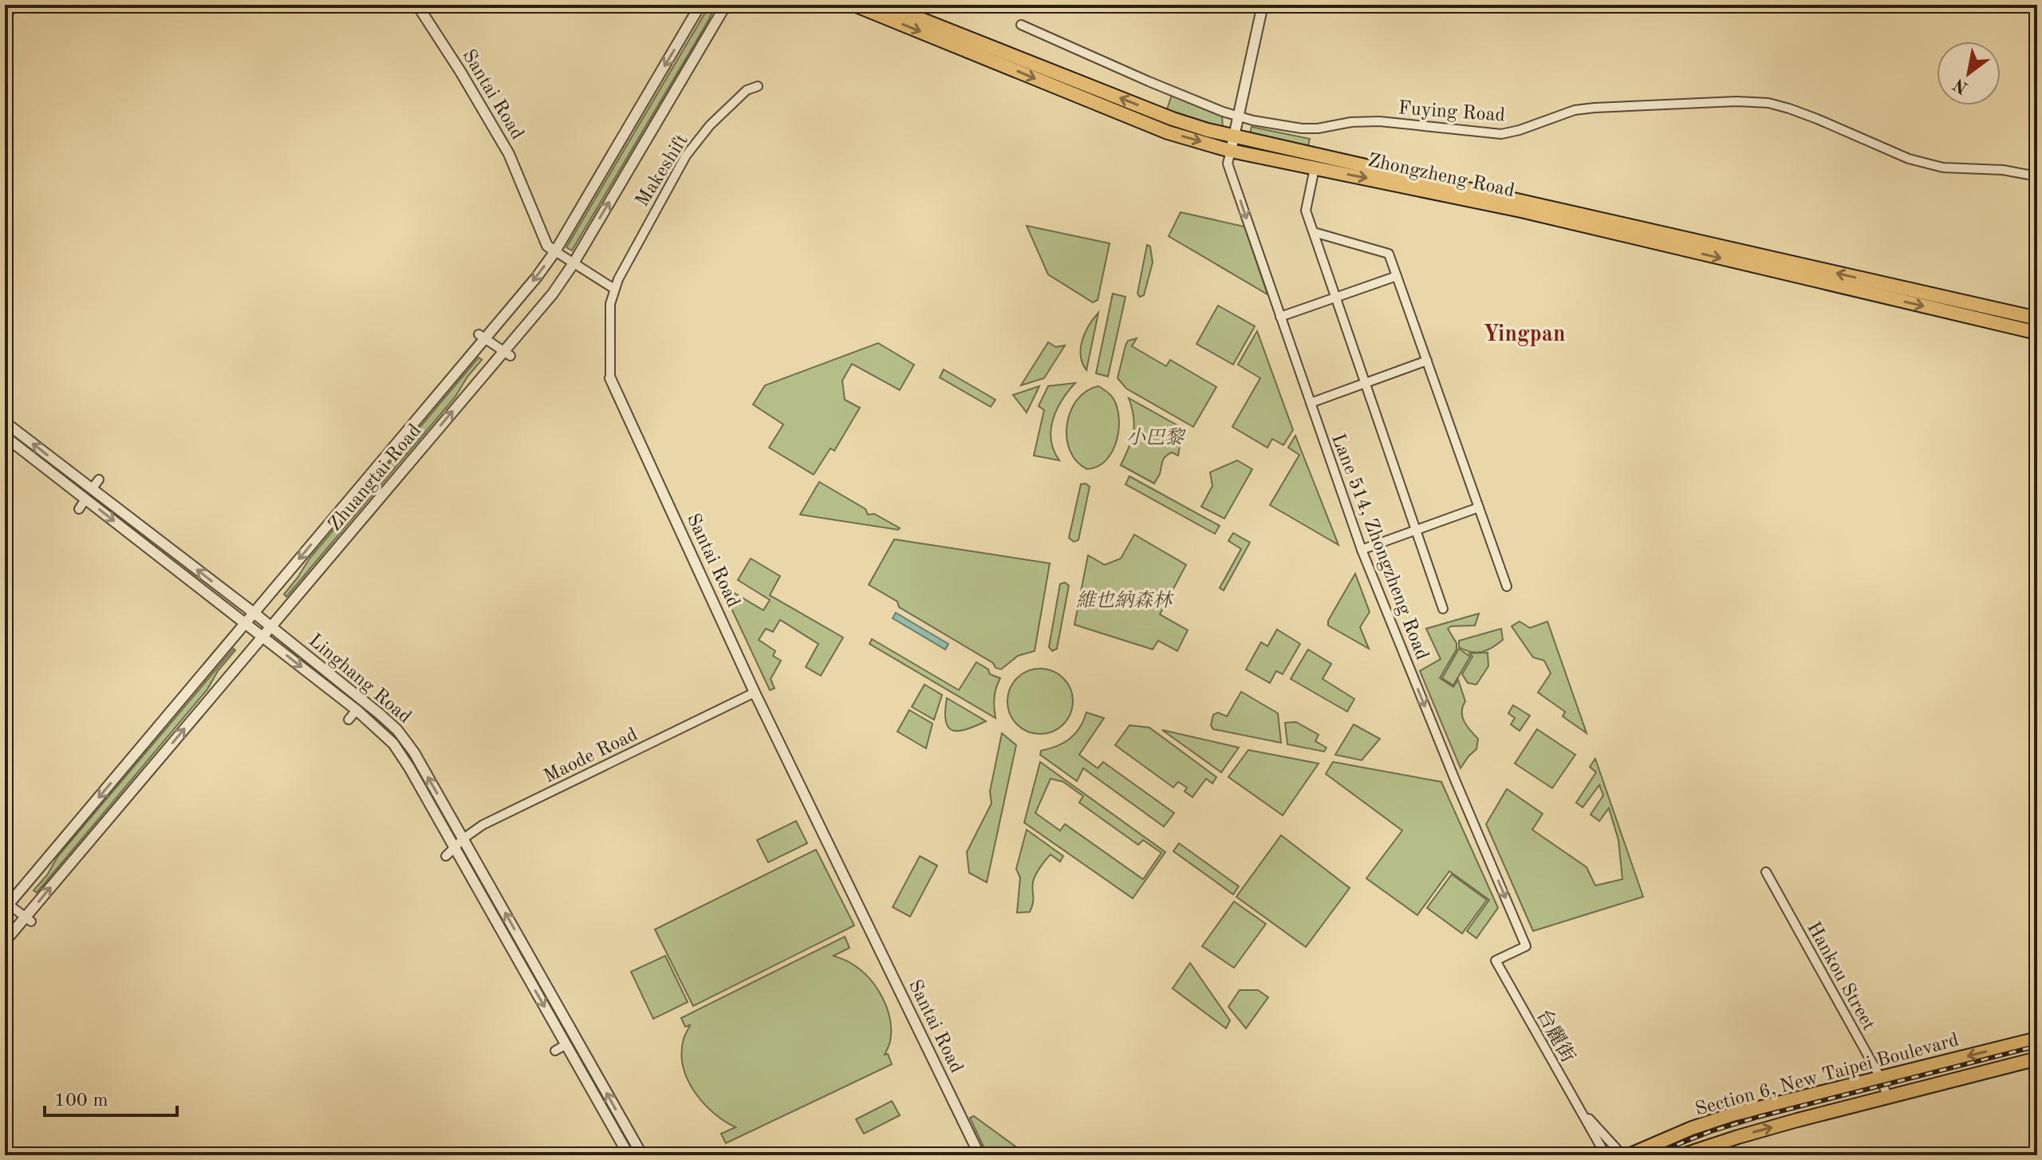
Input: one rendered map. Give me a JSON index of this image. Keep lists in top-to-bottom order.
{
  "streets": {
    "main road": ["Zhongzheng Road", "Section 6, New Taipei Boulevard"],
    "street": [
      "Santai Road",
      "Fuying Road",
      "Makeshift",
      "Zhuangtai Road",
      "Lane 514, Zhongzheng Road",
      "Linghang Road",
      "Maode Road",
      "Hankou Street",
      "台麗街"
    ]
  },
  "crossings": [
    ["Santai Road", "Makeshift"],
    ["Santai Road", "Zhuangtai Road"],
    ["Santai Road", "Maode Road"],
    ["Zhongzheng Road", "Lane 514, Zhongzheng Road"],
    ["Zhuangtai Road", "Linghang Road"],
    ["Lane 514, Zhongzheng Road", "台麗街"],
    ["Linghang Road", "Maode Road"],
    ["Hankou Street", "Section 6, New Taipei Boulevard"]
  ],
  "one_way": ["Lane 514, Zhongzheng Road"],
  "districts": ["Yingpan"],
  "parks": ["小巴黎", "維也納森林"],
  "scale_bar": "100 m",
  "north": "bottom left"
}
